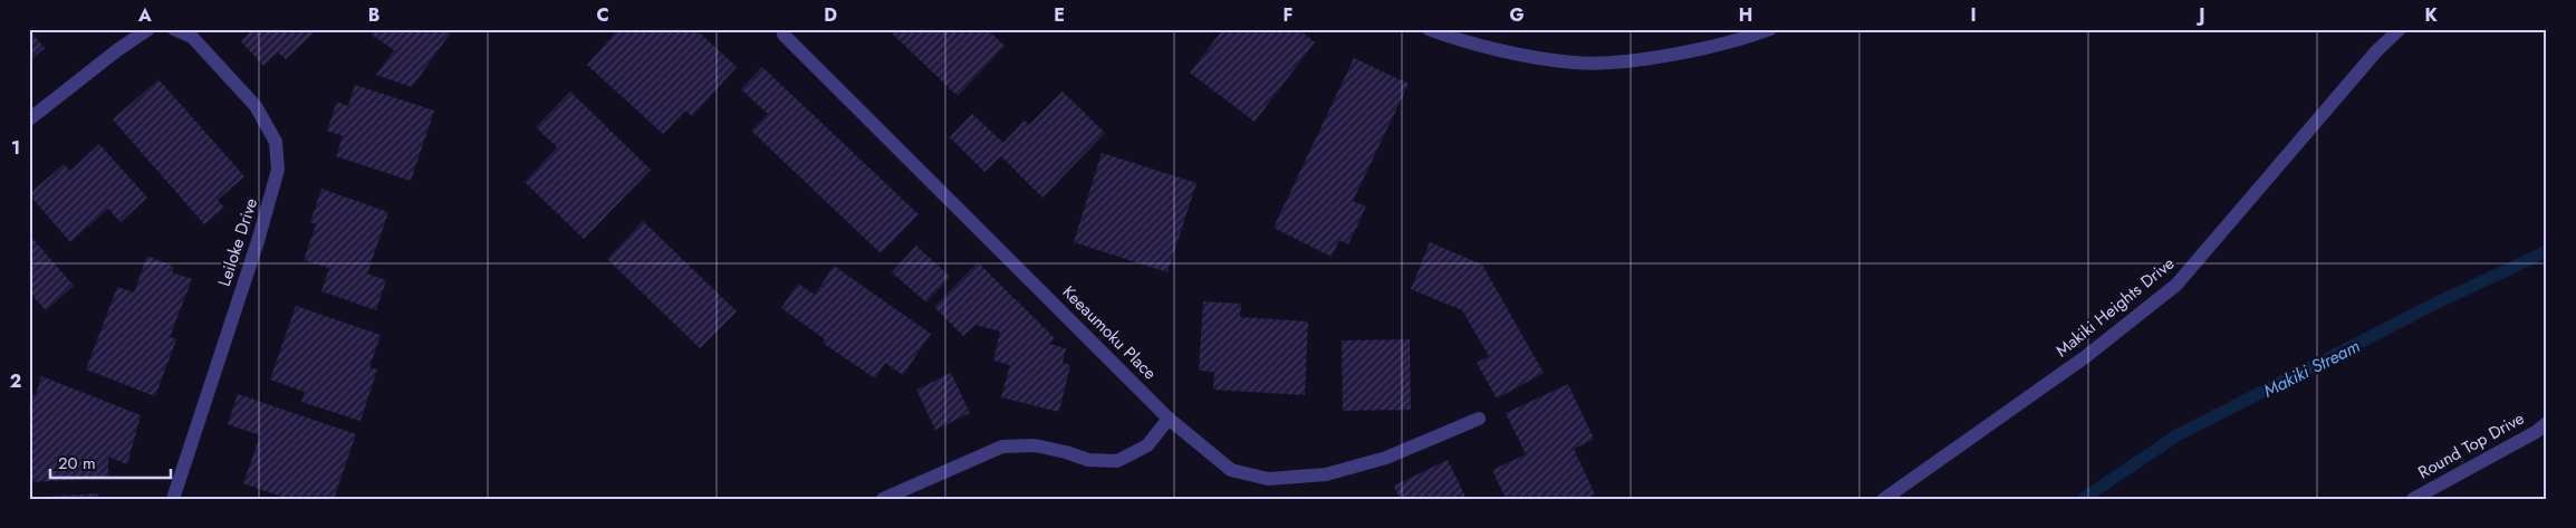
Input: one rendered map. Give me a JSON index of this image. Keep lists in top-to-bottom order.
{
  "streets": {
    "street": [
      "Leiloke Drive",
      "Makiki Heights Drive",
      "Keeaumoku Place",
      "Round Top Drive"
    ]
  },
  "water": ["Makiki Stream"],
  "scale_bar": "20 m",
  "grid": {
    "columns": [
      "A",
      "B",
      "C",
      "D",
      "E",
      "F",
      "G",
      "H",
      "I",
      "J",
      "K"
    ],
    "rows": ["1", "2"]
  }
}
